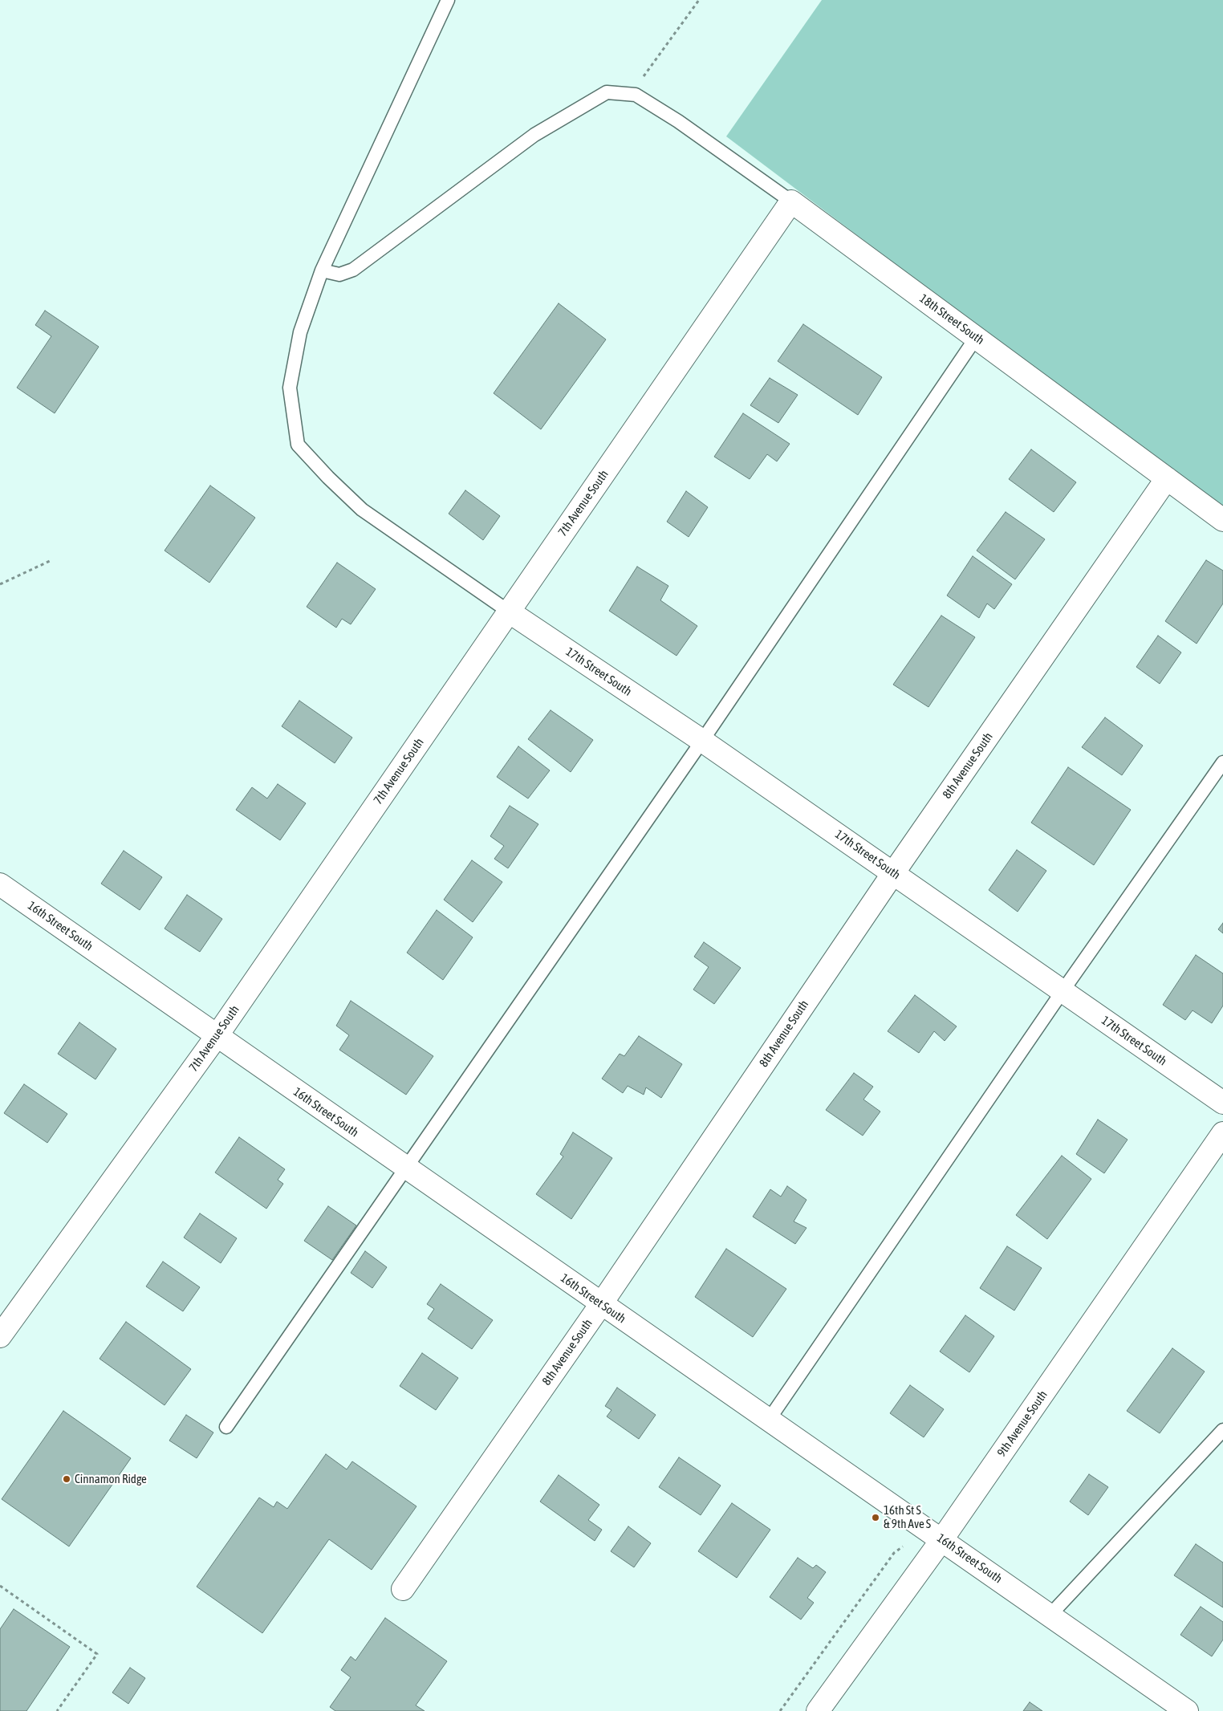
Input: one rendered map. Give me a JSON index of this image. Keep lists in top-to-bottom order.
{
  "streets": {
    "street": [
      "18th Street South",
      "7th Avenue South",
      "17th Street South",
      "8th Avenue South",
      "16th Street South",
      "9th Avenue South"
    ]
  },
  "crossings": [
    ["18th Street South", "7th Avenue South"],
    ["18th Street South", "8th Avenue South"],
    ["7th Avenue South", "17th Street South"],
    ["7th Avenue South", "16th Street South"],
    ["17th Street South", "8th Avenue South"],
    ["8th Avenue South", "16th Street South"],
    ["16th Street South", "9th Avenue South"]
  ],
  "places": ["Cinnamon Ridge", "16th St S & 9th Ave S"]
}
